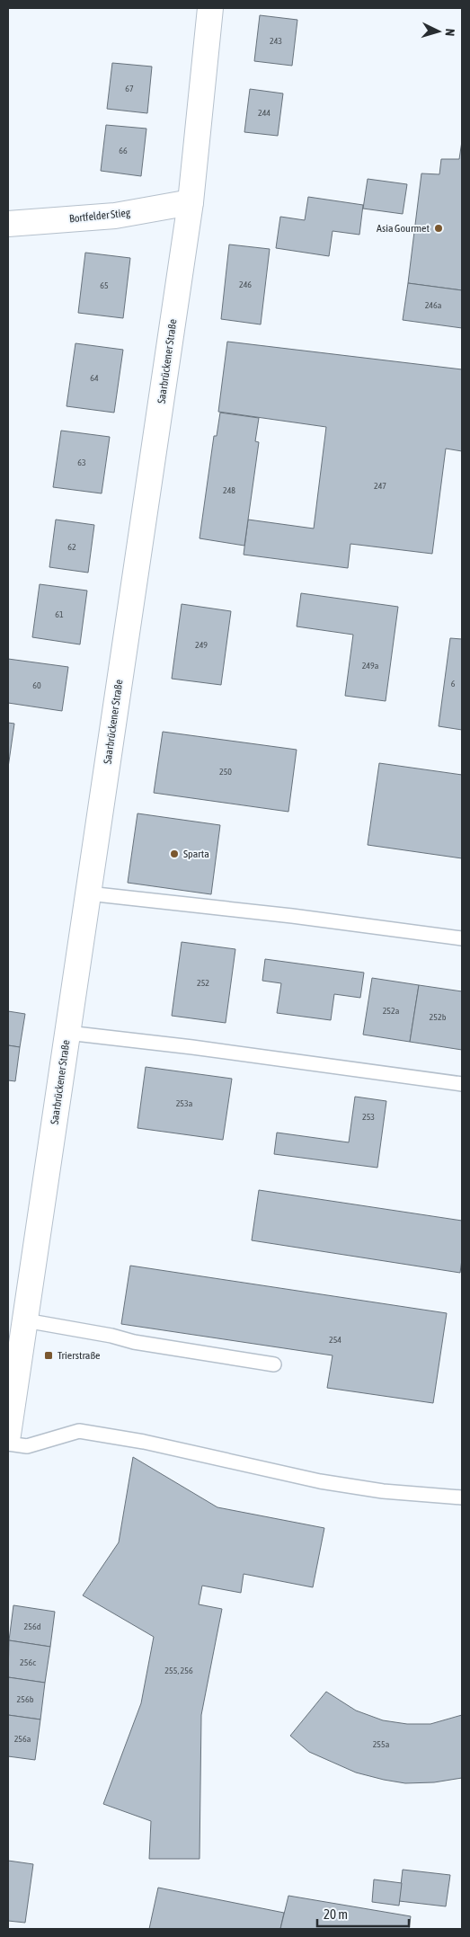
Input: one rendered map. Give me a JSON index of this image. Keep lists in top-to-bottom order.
{
  "streets": {
    "street": ["Bortfelder Stieg", "Saarbrückener Straße"]
  },
  "crossings": [
    ["Bortfelder Stieg", "Saarbrückener Straße"]
  ],
  "places": {
    "other": ["Asia Gourmet", "Sparta"],
    "transit": ["Trierstraße"]
  },
  "house_numbers": [
    "243",
    "67",
    "244",
    "66",
    "246",
    "65",
    "246a",
    "64",
    "63",
    "247",
    "248",
    "62",
    "61",
    "249",
    "249a",
    "6",
    "60",
    "250",
    "252",
    "252a",
    "252b",
    "253a",
    "253",
    "254",
    "256d",
    "256c",
    "255, 256",
    "256b",
    "256a",
    "255a"
  ],
  "scale_bar": "20 m",
  "north": "right"
}
